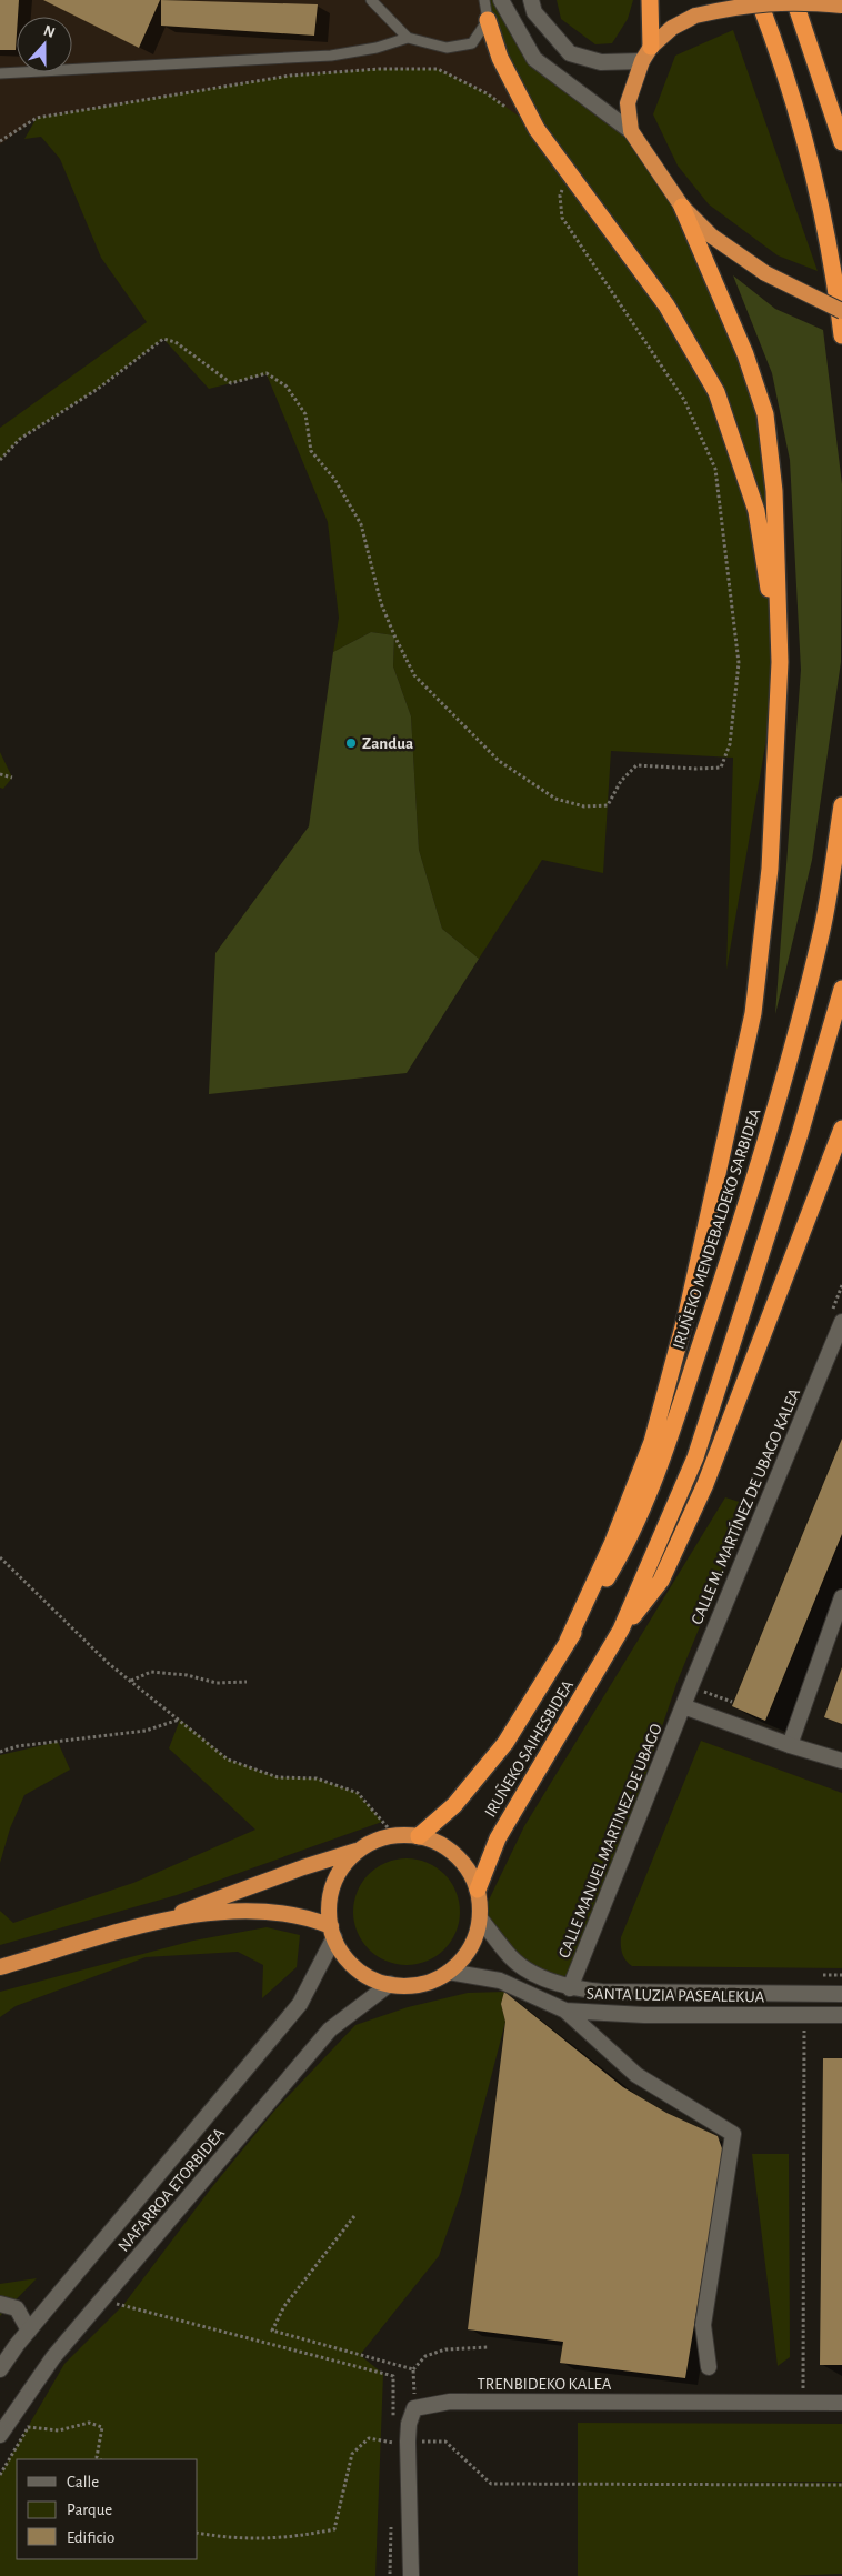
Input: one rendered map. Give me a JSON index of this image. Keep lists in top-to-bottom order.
{
  "streets": {
    "highway": ["IRUÑEKO MENDEBALDEKO SARBIDEA", "IRUÑEKO SAIHESBIDEA"],
    "street": [
      "CALLE M. MARTÍNEZ DE UBAGO KALEA",
      "CALLE MANUEL MARTINEZ DE UBAGO",
      "SANTA LUZIA PASEALEKUA",
      "NAFARROA ETORBIDEA",
      "TRENBIDEKO KALEA"
    ]
  },
  "crossings": [
    ["IRUÑEKO MENDEBALDEKO SARBIDEA", "IRUÑEKO SAIHESBIDEA"],
    ["CALLE M. MARTÍNEZ DE UBAGO KALEA", "CALLE MANUEL MARTINEZ DE UBAGO"],
    ["IRUÑEKO SAIHESBIDEA", "SANTA LUZIA PASEALEKUA"],
    ["IRUÑEKO SAIHESBIDEA", "NAFARROA ETORBIDEA"],
    ["CALLE MANUEL MARTINEZ DE UBAGO", "SANTA LUZIA PASEALEKUA"],
    ["SANTA LUZIA PASEALEKUA", "NAFARROA ETORBIDEA"]
  ],
  "places": ["Zandua"],
  "legend": ["Calle", "Parque", "Edificio"],
  "north": "top"
}
